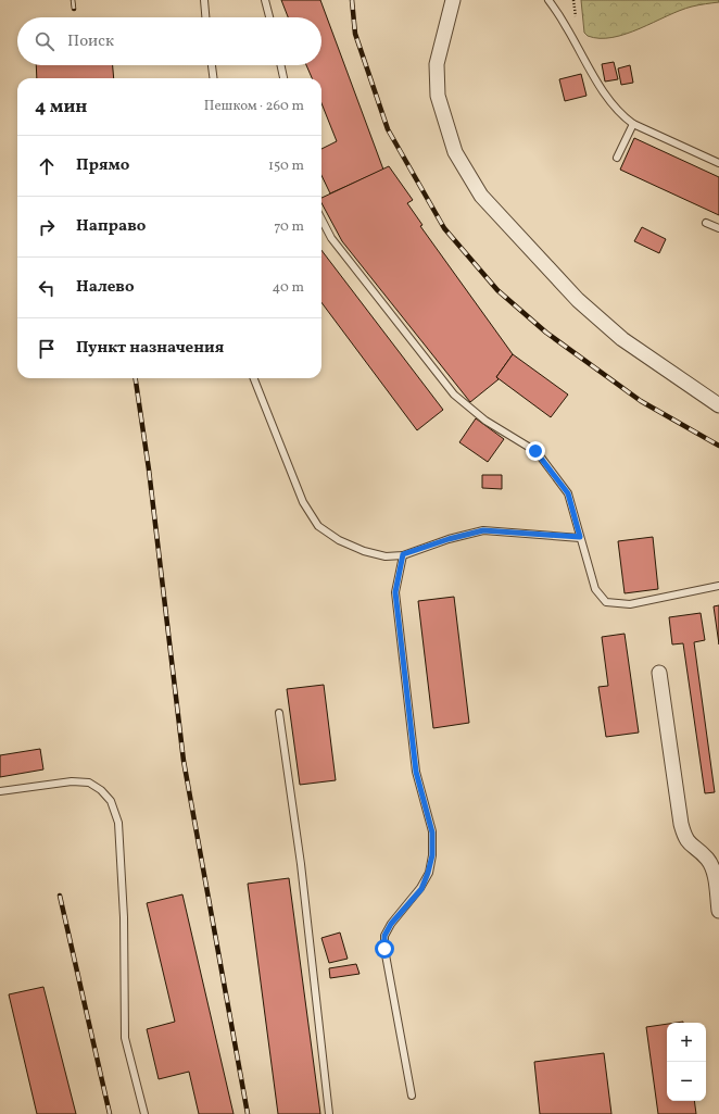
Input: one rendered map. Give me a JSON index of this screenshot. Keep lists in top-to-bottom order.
{
  "page": {
    "search": "Поиск",
    "heading": ["4 мин", "Пешком · 260 m"],
    "list": [
      ["Прямо", "150 m"],
      ["Направо", "70 m"],
      ["Налево", "40 m"],
      "Пункт назначения"
    ],
    "map_buttons": ["+", "−"]
  }
}
